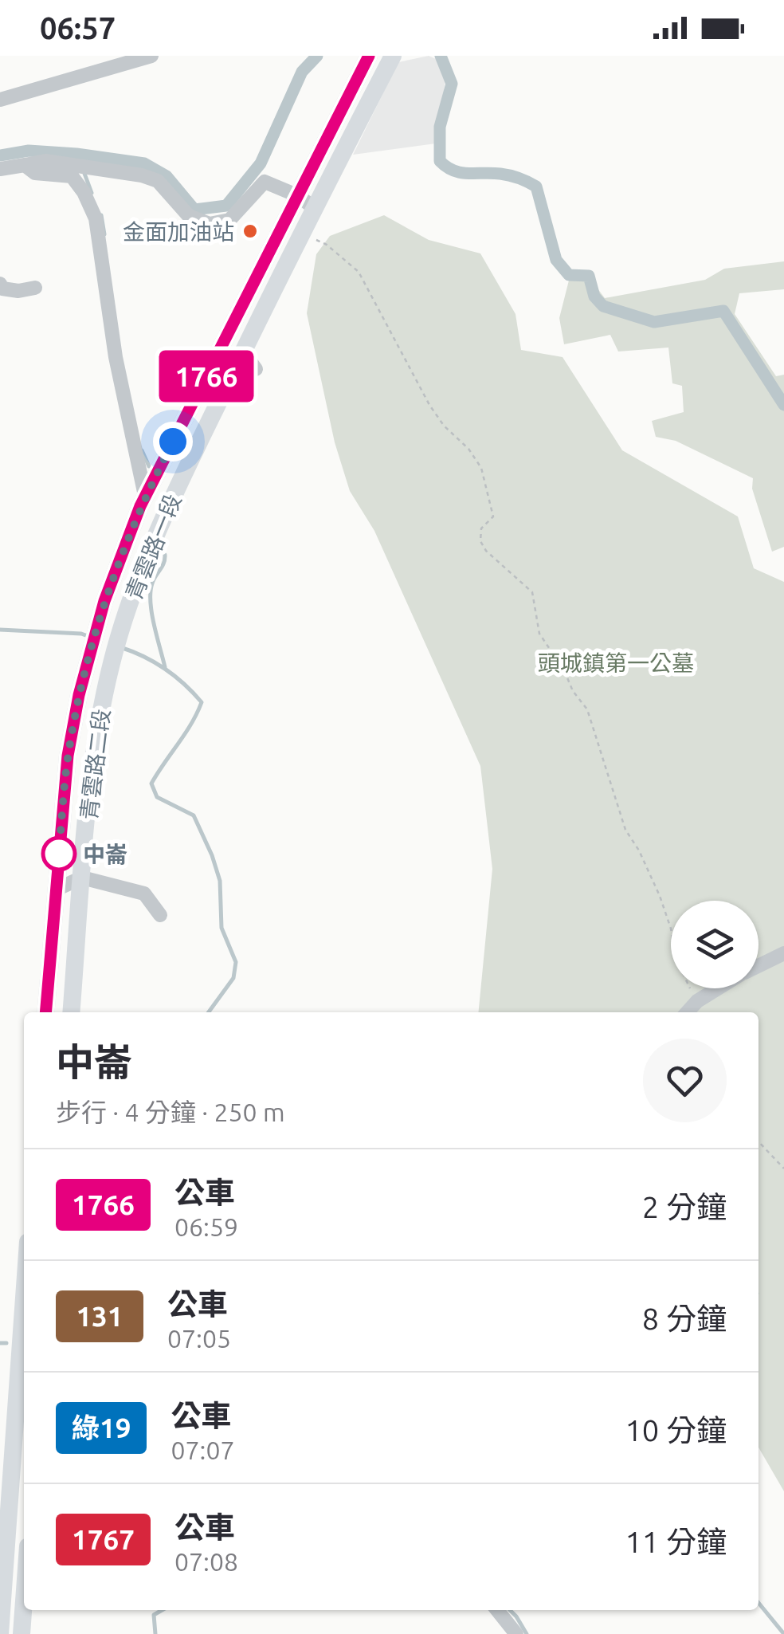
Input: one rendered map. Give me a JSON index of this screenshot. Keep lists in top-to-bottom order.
{
  "streets": {
    "main road": ["青雲路一段", "青雲路二段"]
  },
  "crossings": [
    ["青雲路一段", "青雲路二段"]
  ],
  "parks": ["頭城鎮第一公墓"],
  "places": ["金面加油站", "中崙"],
  "lines": ["bus line 1766"],
  "page": {
    "status": "06:57",
    "on_map": "1766",
    "heading": ["中崙", "步行 · 4 分鐘 · 250 m"],
    "list": [
      {
        "mark": "1766",
        "name": "公車",
        "note": "06:59",
        "value": "2 分鐘"
      },
      {
        "mark": "131",
        "name": "公車",
        "note": "07:05",
        "value": "8 分鐘"
      },
      {
        "mark": "綠19",
        "name": "公車",
        "note": "07:07",
        "value": "10 分鐘"
      },
      {
        "mark": "1767",
        "name": "公車",
        "note": "07:08",
        "value": "11 分鐘"
      }
    ]
  }
}
